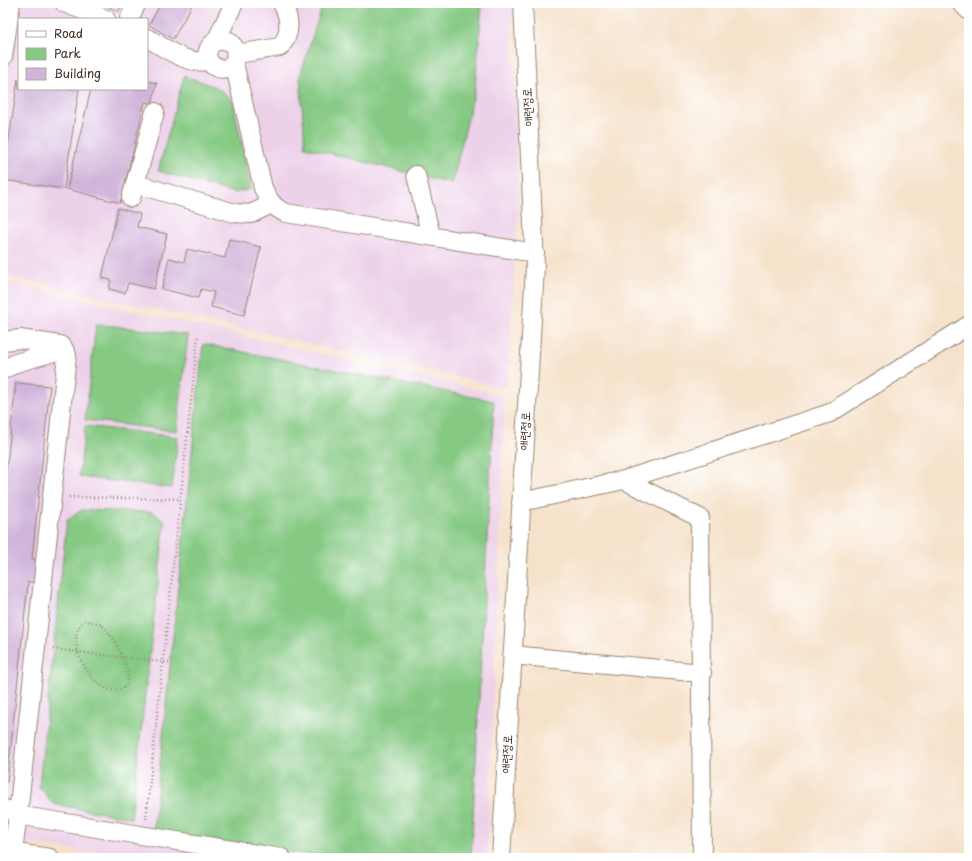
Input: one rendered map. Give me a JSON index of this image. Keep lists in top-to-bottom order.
{
  "streets": {
    "street": ["애련정로"]
  },
  "legend": ["Road", "Park", "Building"]
}
